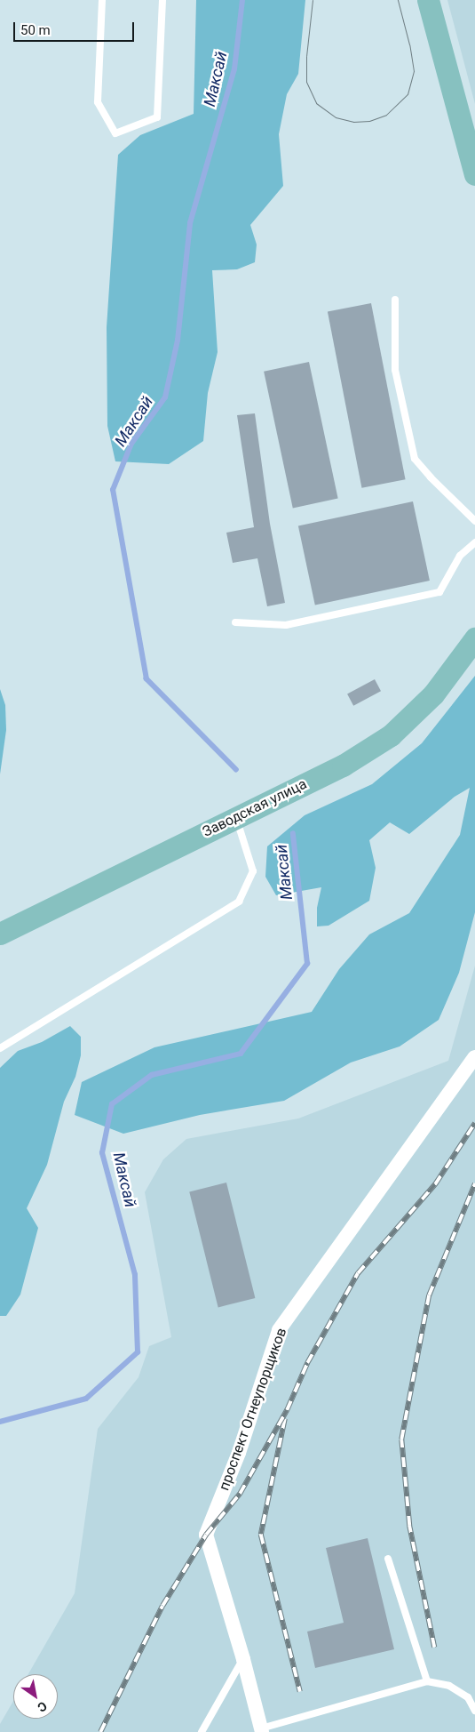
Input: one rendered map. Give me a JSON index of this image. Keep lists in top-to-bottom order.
{
  "streets": {
    "main road": ["Заводская улица"],
    "street": ["проспект Огнеупорщиков"]
  },
  "water": ["Максай"],
  "scale_bar": "50 m",
  "north": "bottom right"
}
